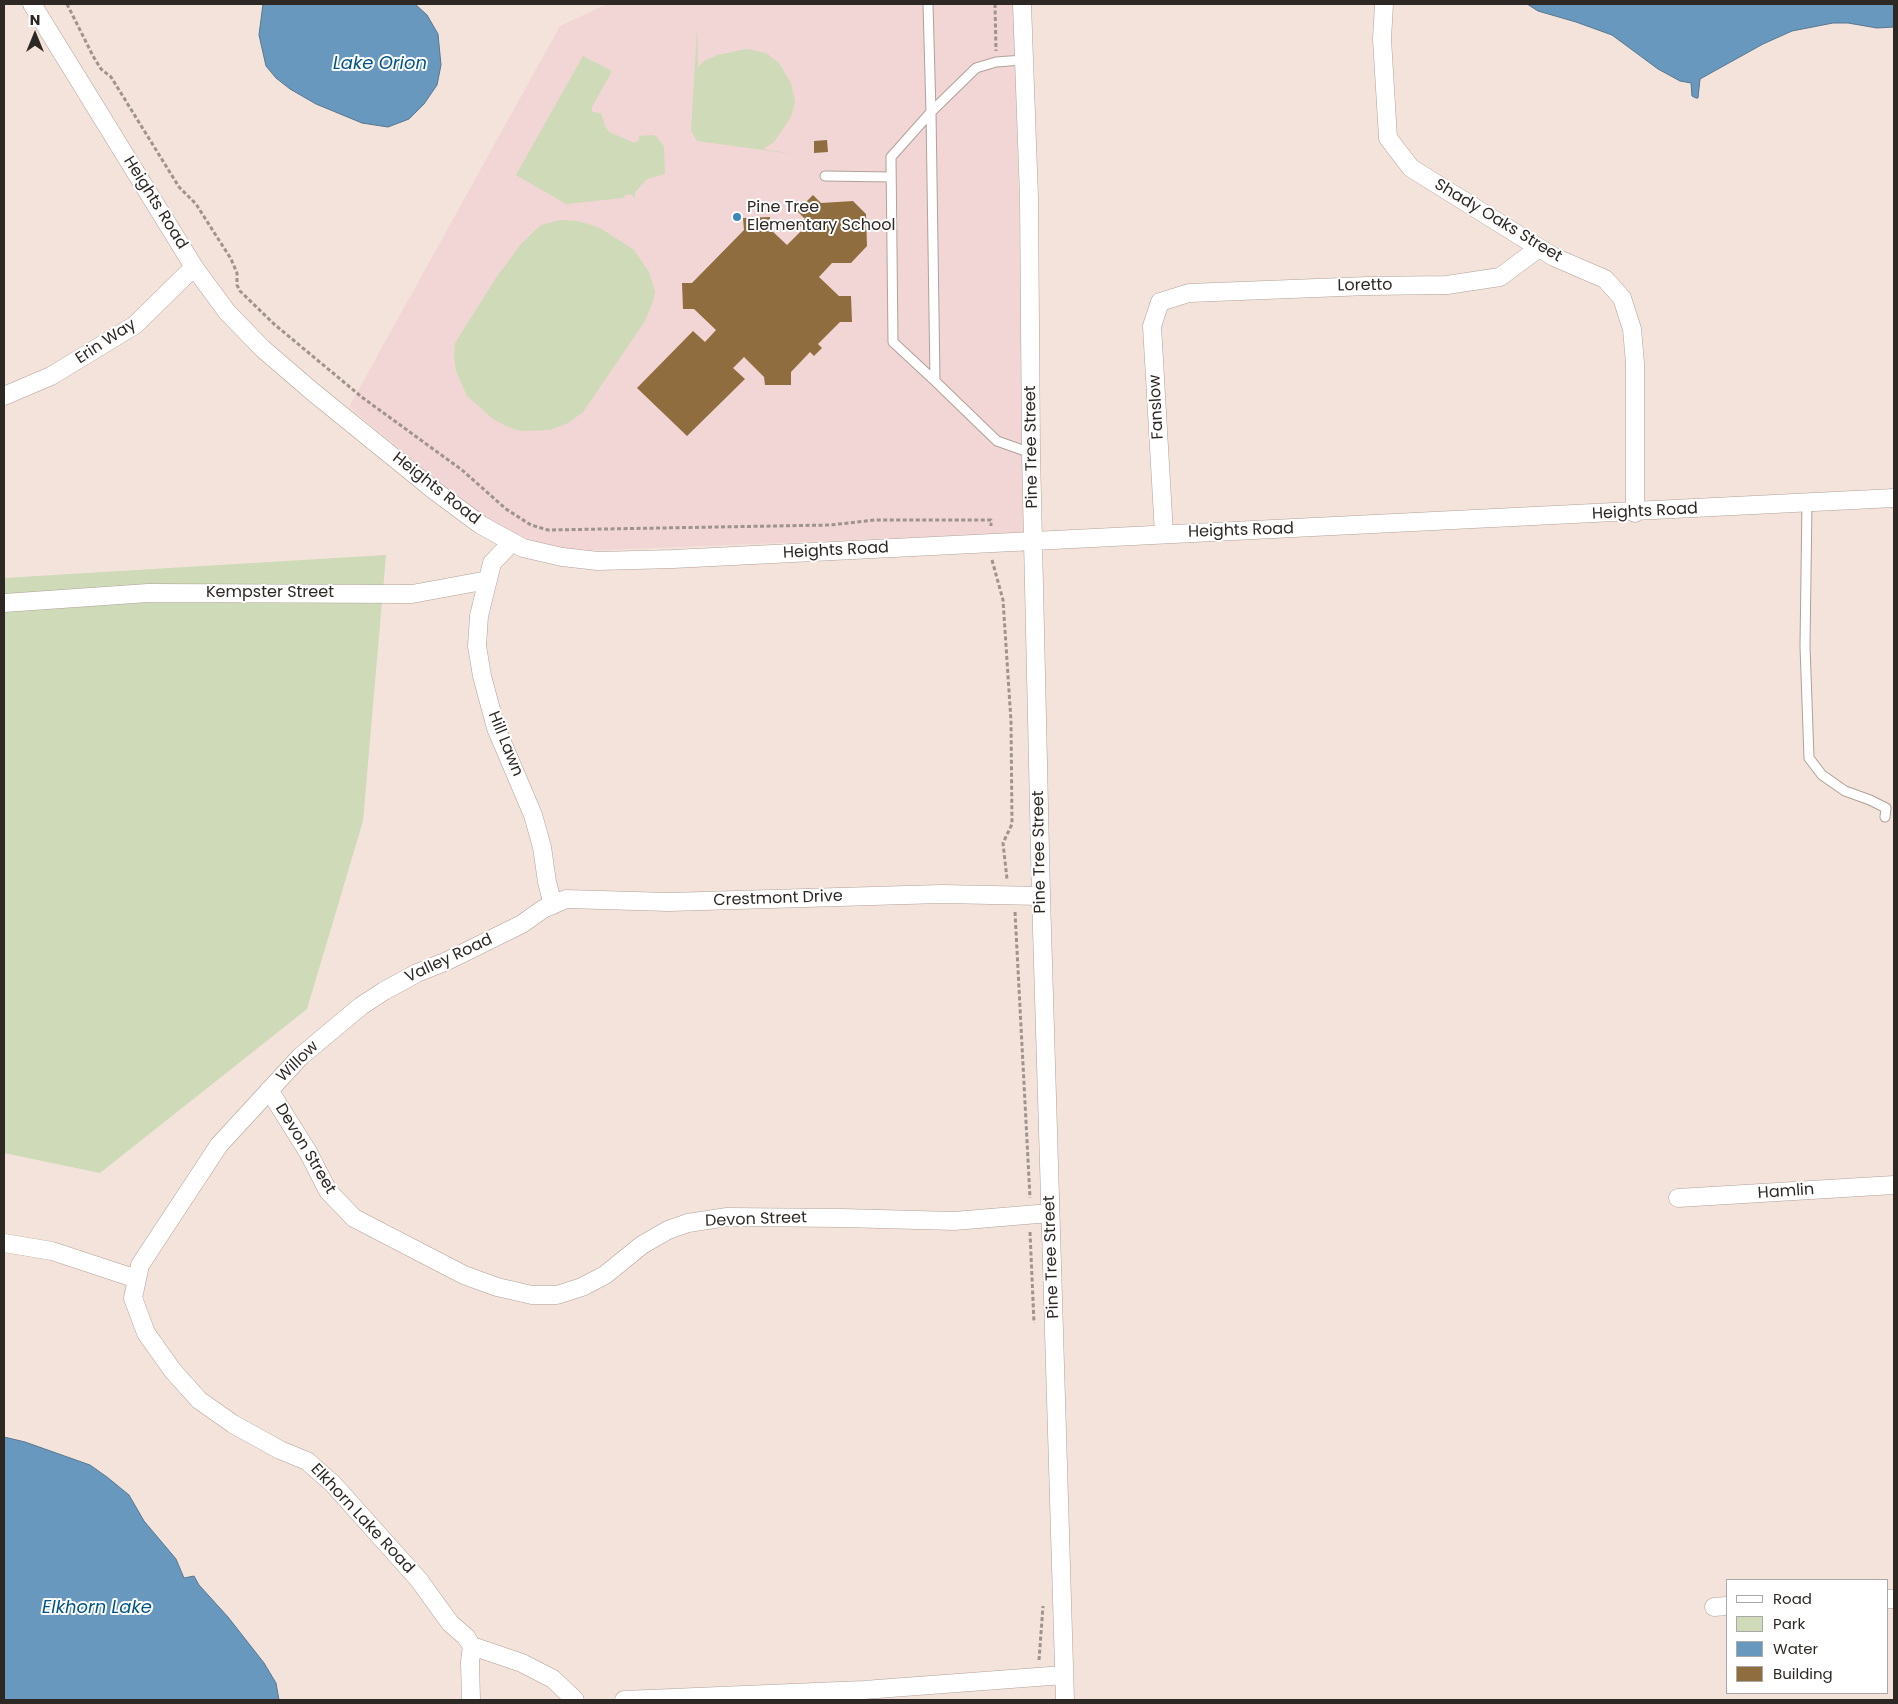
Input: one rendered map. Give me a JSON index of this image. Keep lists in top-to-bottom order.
{
  "streets": {
    "street": [
      "Heights Road",
      "Shady Oaks Street",
      "Loretto",
      "Erin Way",
      "Fanslow",
      "Pine Tree Street",
      "Kempster Street",
      "Hill Lawn",
      "Crestmont Drive",
      "Valley Road",
      "Willow",
      "Devon Street",
      "Hamlin",
      "Elkhorn Lake Road"
    ]
  },
  "crossings": [
    ["Heights Road", "Shady Oaks Street"],
    ["Heights Road", "Erin Way"],
    ["Heights Road", "Fanslow"],
    ["Heights Road", "Pine Tree Street"],
    ["Shady Oaks Street", "Loretto"],
    ["Loretto", "Fanslow"],
    ["Pine Tree Street", "Crestmont Drive"],
    ["Pine Tree Street", "Devon Street"],
    ["Kempster Street", "Hill Lawn"],
    ["Hill Lawn", "Crestmont Drive"],
    ["Crestmont Drive", "Valley Road"],
    ["Valley Road", "Willow"],
    ["Willow", "Devon Street"],
    ["Willow", "Elkhorn Lake Road"]
  ],
  "water": ["Lake Orion", "Elkhorn Lake"],
  "places": ["Pine Tree Elementary School"],
  "legend": [
    "Road",
    "Park",
    "Water",
    "Building"
  ],
  "north": "top"
}
